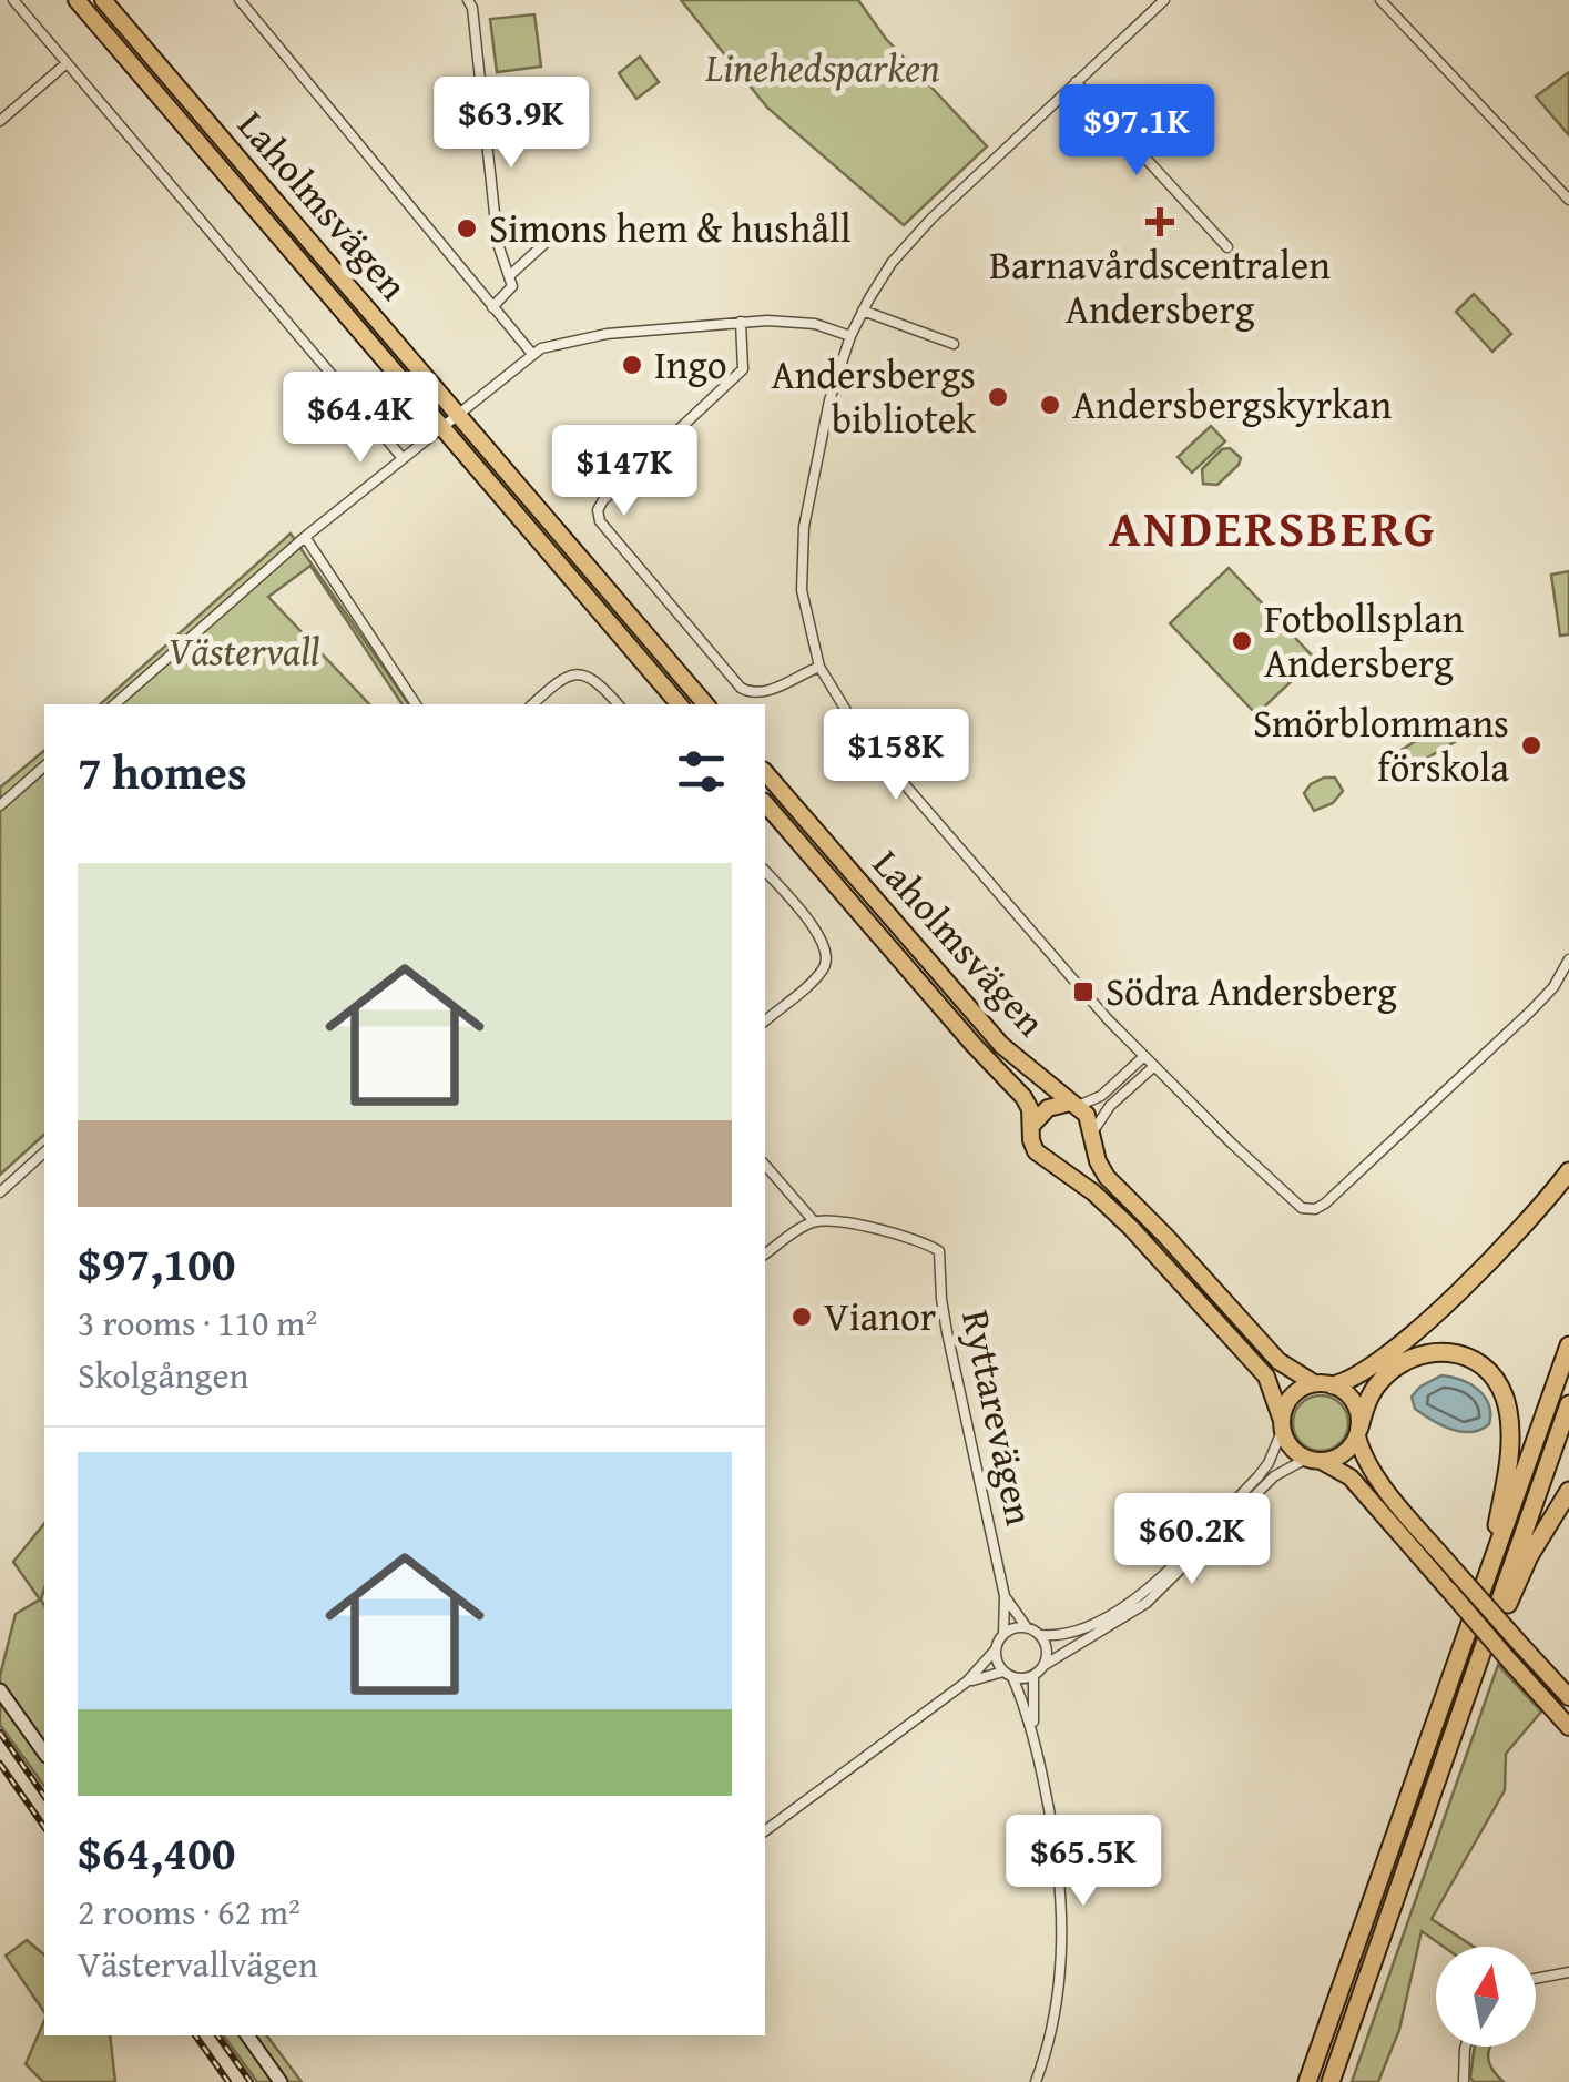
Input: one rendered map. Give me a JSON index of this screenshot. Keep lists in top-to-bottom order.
{
  "streets": {
    "highway": ["Laholmsvägen"],
    "street": ["Ryttarevägen"]
  },
  "districts": ["ANDERSBERG"],
  "parks": ["Linehedsparken", "Västervall"],
  "places": {
    "health": ["Barnavårdscentralen Andersberg"],
    "other": [
      "Simons hem & hushåll",
      "Ingo",
      "Andersbergs bibliotek",
      "Andersbergskyrkan",
      "Fotbollsplan Andersberg",
      "Smörblommans förskola",
      "Vianor"
    ],
    "transit": ["Södra Andersberg"]
  },
  "north": "top",
  "page": {
    "price": [
      "$63.9K",
      "$97.1K",
      "$64.4K",
      "$147K",
      "$158K",
      "$60.2K",
      "$65.5K"
    ],
    "heading": "7 homes",
    "list": [
      {
        "name": "$97,100",
        "note": "3 rooms · 110 m² · Skolgången"
      },
      {
        "name": "$64,400",
        "note": "2 rooms · 62 m² · Västervallvägen"
      }
    ]
  }
}
